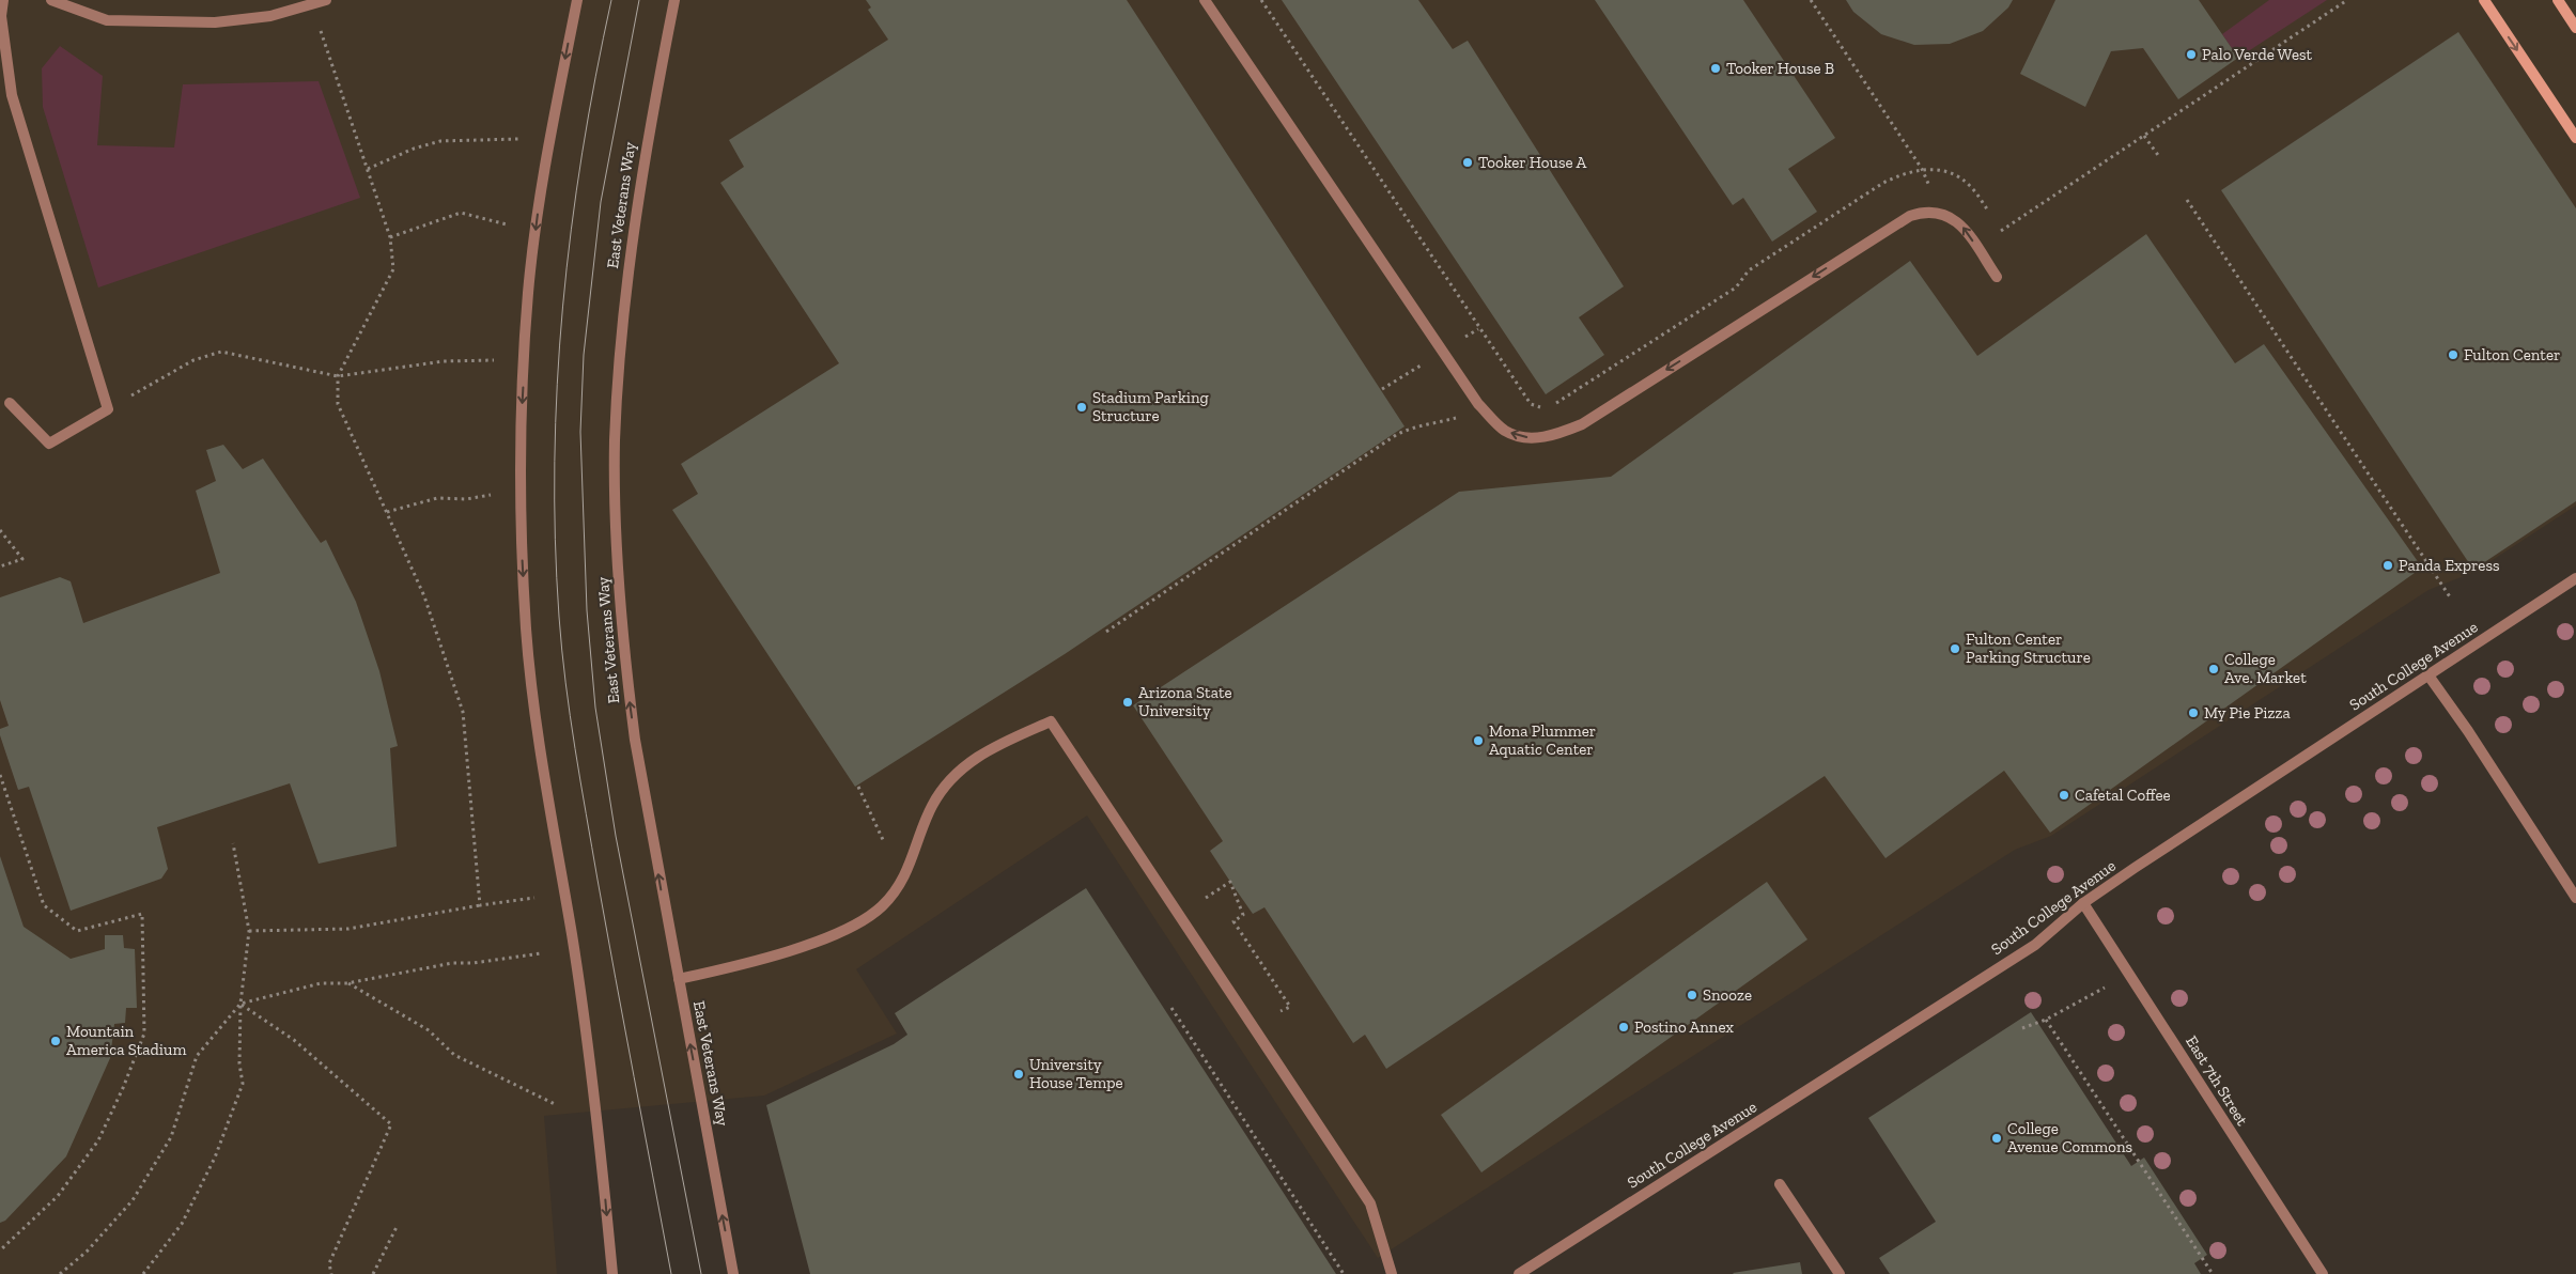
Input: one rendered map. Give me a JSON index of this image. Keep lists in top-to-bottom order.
{
  "streets": {
    "street": ["East Veterans Way", "South College Avenue", "East 7th Street"]
  },
  "crossings": [
    ["South College Avenue", "East 7th Street"]
  ],
  "places": [
    "Palo Verde West",
    "Tooker House B",
    "Tooker House A",
    "Fulton Center",
    "Stadium Parking Structure",
    "Panda Express",
    "Fulton Center Parking Structure",
    "College Ave. Market",
    "Arizona State University",
    "My Pie Pizza",
    "Mona Plummer Aquatic Center",
    "Cafetal Coffee",
    "Snooze",
    "Postino Annex",
    "Mountain America Stadium",
    "University House Tempe",
    "College Avenue Commons"
  ]
}
